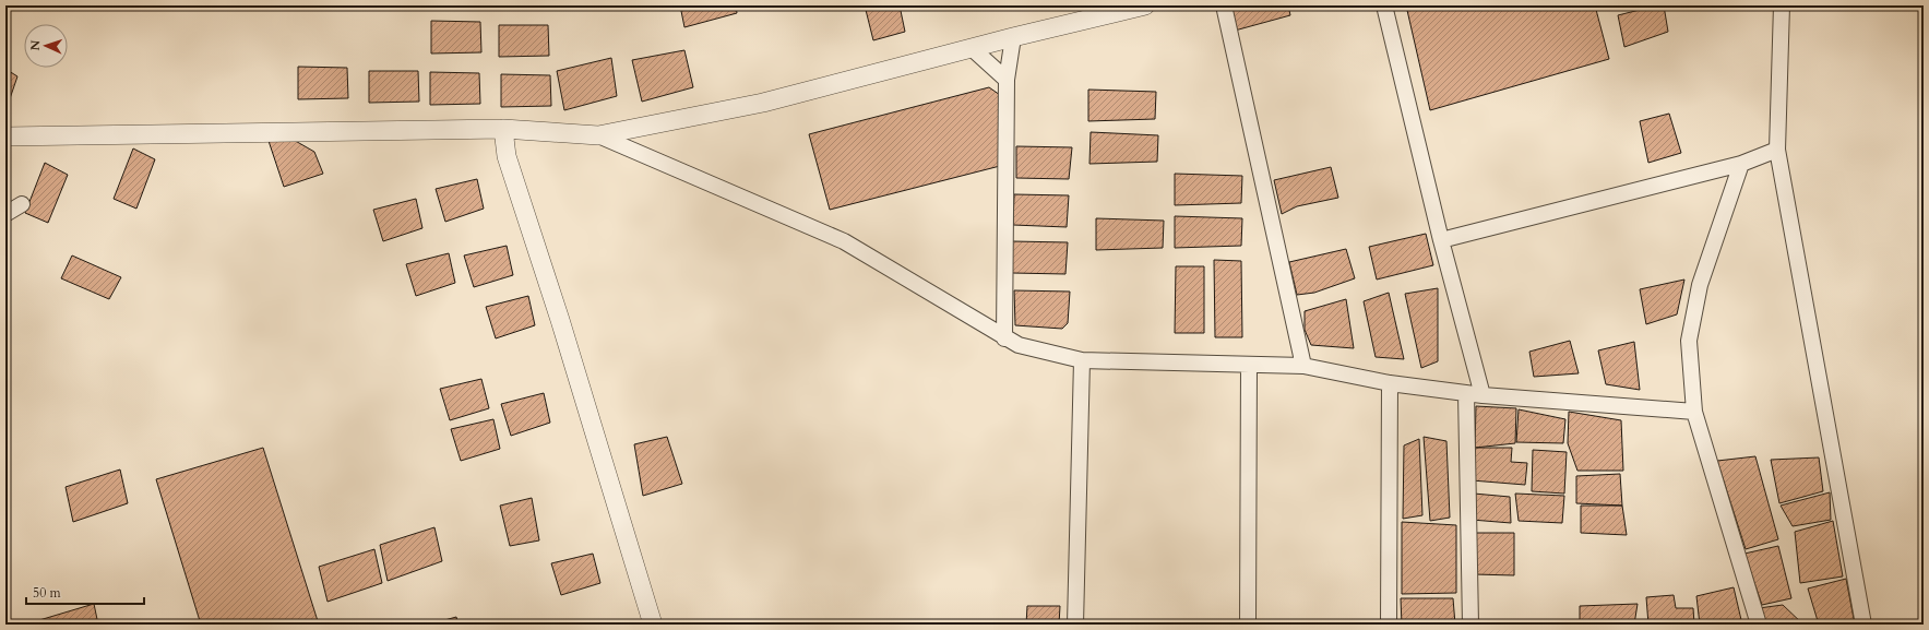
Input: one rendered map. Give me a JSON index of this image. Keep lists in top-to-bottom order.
{
  "scale_bar": "50 m",
  "north": "left"
}
